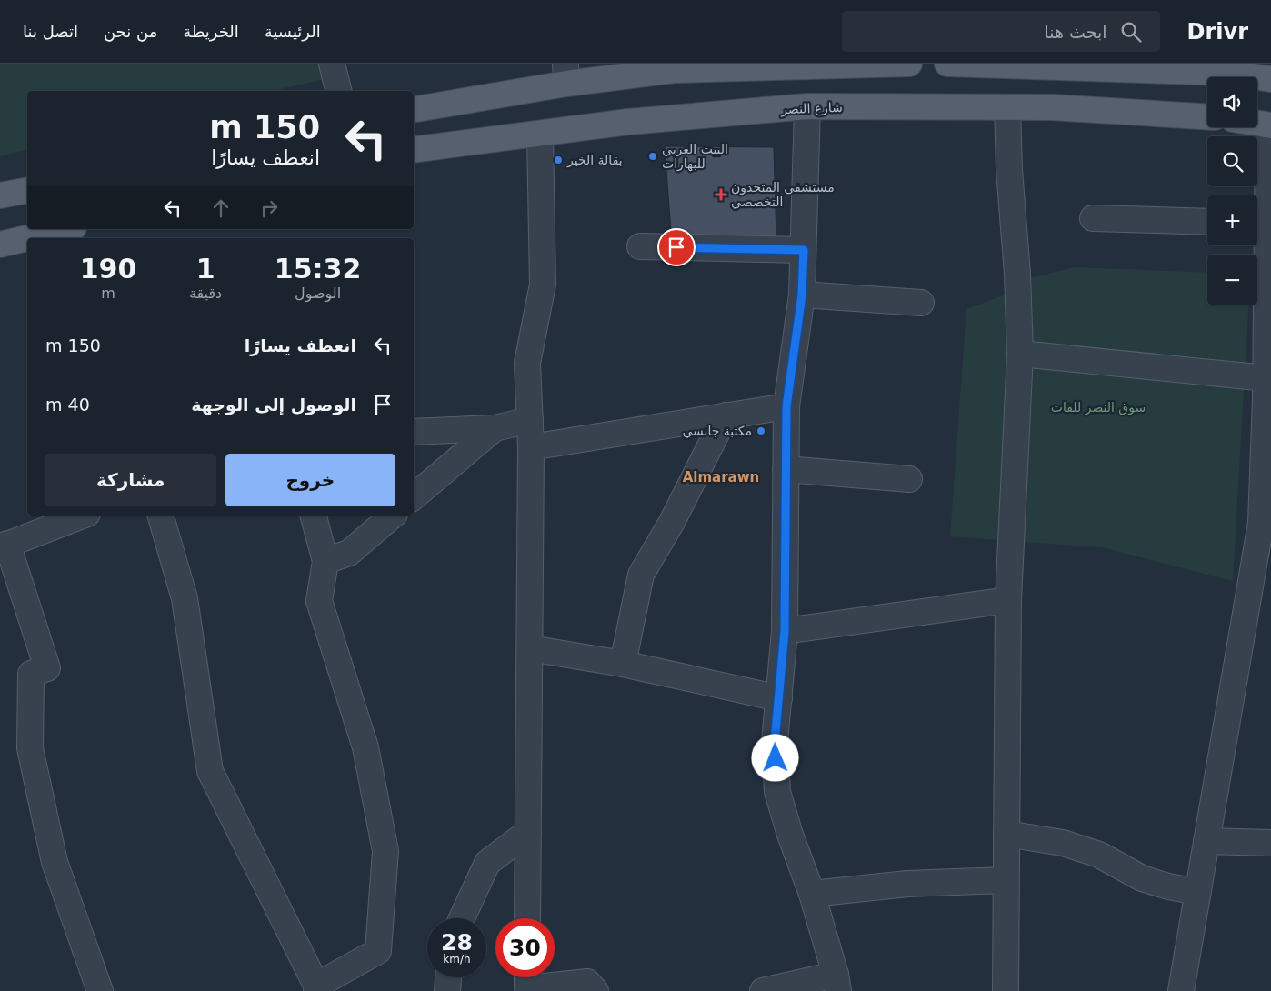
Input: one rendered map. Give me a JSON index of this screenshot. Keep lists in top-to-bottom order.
{
  "streets": {
    "main road": ["شارع النصر"]
  },
  "districts": ["Almarawn"],
  "parks": ["سوق النصر للقات"],
  "places": {
    "other": ["البيت العربي للبهارات", "بقالة الخير", "مكتبة جانسي"],
    "health": ["مستشفى المتحدون التخصصي"]
  },
  "page": {
    "header": "Drivr",
    "search": "ابحث هنا",
    "nav": [
      "الرئيسية",
      "الخريطة",
      "من نحن",
      "اتصل بنا"
    ],
    "map_buttons": ["+", "−"],
    "turn": ["150 m", "انعطف يسارًا"],
    "eta": [
      "15:32",
      "الوصول",
      "1",
      "دقيقة",
      "190",
      "m"
    ],
    "list": [
      {
        "name": "انعطف يسارًا",
        "value": "150 m"
      },
      {
        "name": "الوصول إلى الوجهة",
        "value": "40 m"
      }
    ],
    "buttons": ["خروج", "مشاركة"],
    "speed": "28 km/h",
    "limit": "30"
  }
}
